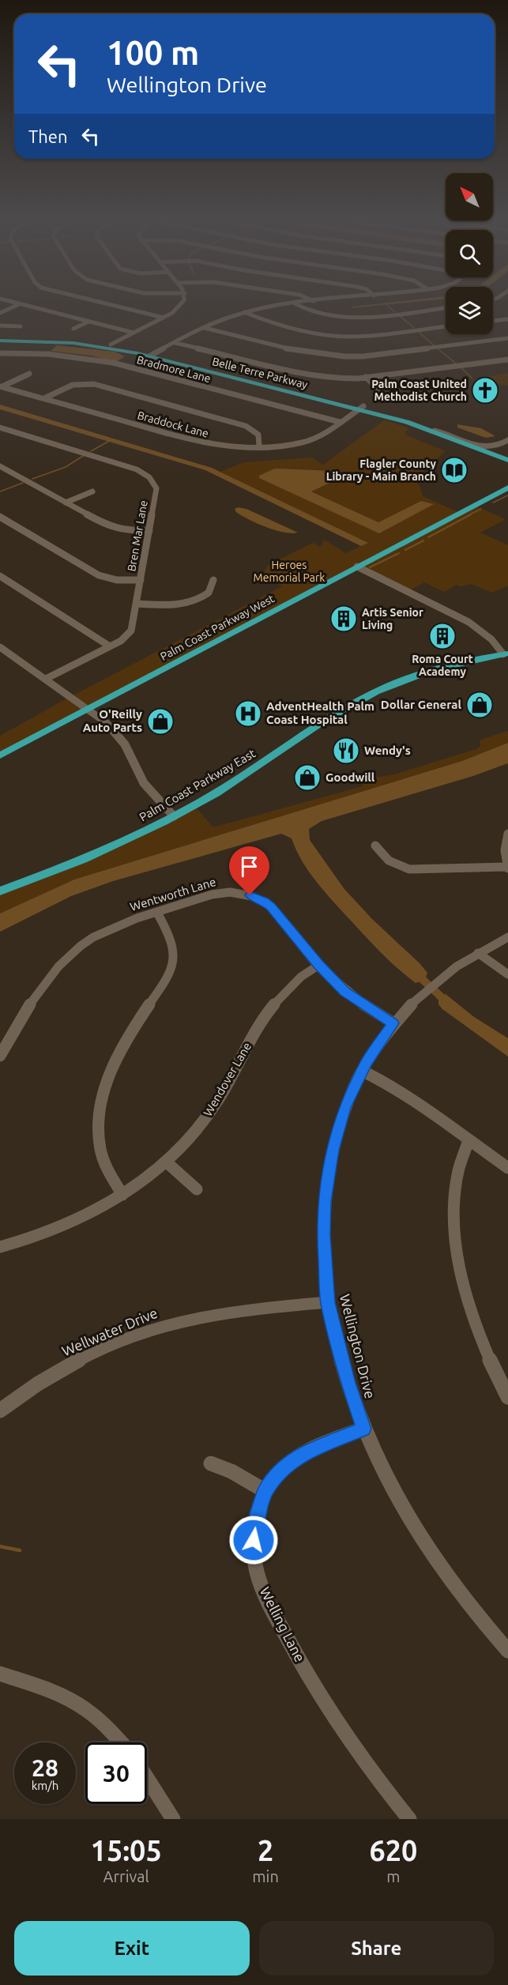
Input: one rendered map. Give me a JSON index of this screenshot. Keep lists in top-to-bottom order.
{
  "streets": {
    "main road": ["Belle Terre Parkway", "Palm Coast Parkway West", "Palm Coast Parkway East"],
    "street": [
      "Bradmore Lane",
      "Braddock Lane",
      "Bren Mar Lane",
      "Wentworth Lane",
      "Wendover Lane",
      "Wellwater Drive",
      "Wellington Drive",
      "Welling Lane"
    ]
  },
  "crossings": [
    ["Bradmore Lane", "Braddock Lane"],
    ["Belle Terre Parkway", "Braddock Lane"],
    ["Wentworth Lane", "Wendover Lane"],
    ["Wentworth Lane", "Wellington Drive"],
    ["Wellwater Drive", "Wellington Drive"],
    ["Wellington Drive", "Welling Lane"]
  ],
  "parks": ["Heroes Memorial Park"],
  "places": {
    "church": ["Palm Coast United Methodist Church"],
    "library": ["Flagler County Library - Main Branch"],
    "building": ["Artis Senior Living", "Roma Court Academy"],
    "shop": ["Dollar General", "O'Reilly Auto Parts", "Goodwill"],
    "hospital": ["AdventHealth Palm Coast Hospital"],
    "restaurant": ["Wendy's"]
  },
  "north": "top left",
  "page": {
    "turn": ["100 m", "Wellington Drive"],
    "then": "Then",
    "speed": "28 km/h",
    "limit": "30",
    "eta": [
      "15:05",
      "Arrival",
      "2",
      "min",
      "620",
      "m"
    ],
    "buttons": ["Exit", "Share"]
  }
}
